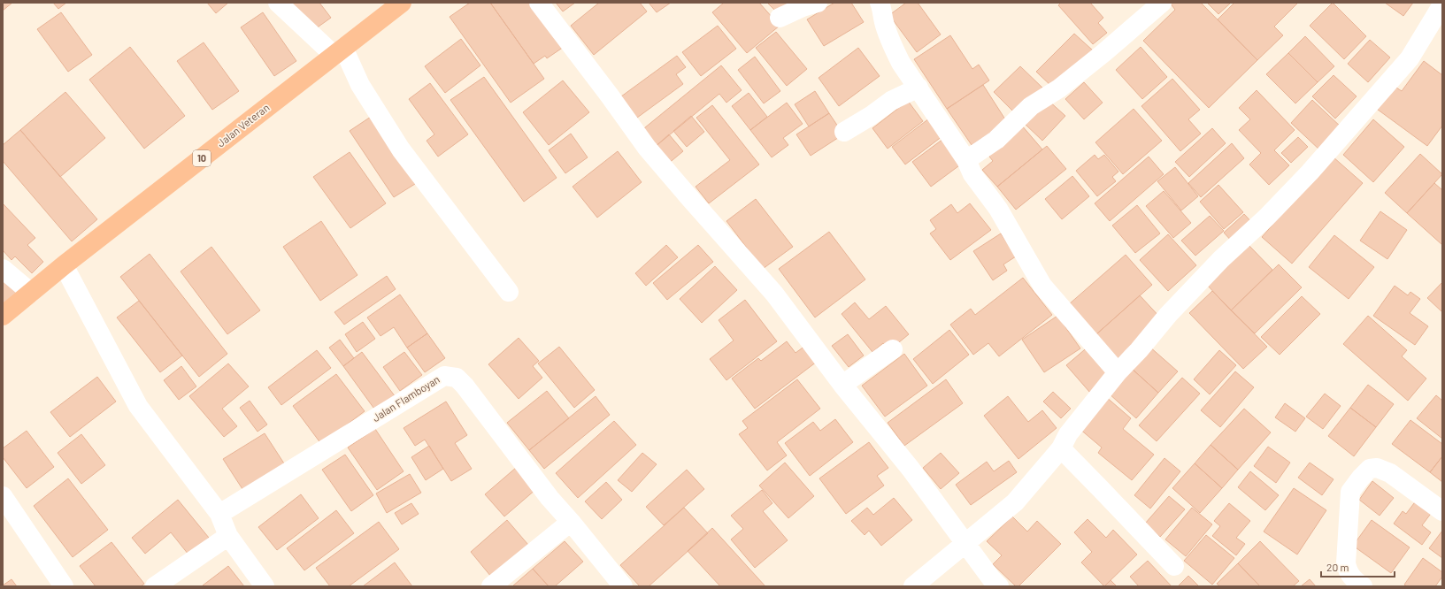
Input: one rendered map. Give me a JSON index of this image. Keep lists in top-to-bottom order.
{
  "streets": {
    "highway": ["Jalan Veteran", "10"],
    "street": ["Jalan Flamboyan"]
  },
  "scale_bar": "20 m"
}
